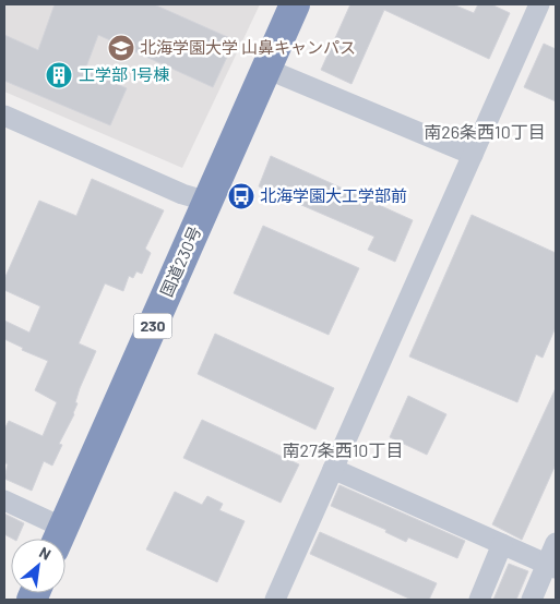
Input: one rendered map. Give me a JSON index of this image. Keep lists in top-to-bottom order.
{
  "streets": {
    "highway": ["国道230号", "230"]
  },
  "districts": ["南26条西10丁目", "南27条西10丁目"],
  "places": {
    "school or university": ["北海学園大学 山鼻キャンパス"],
    "building": ["工学部 1号棟"],
    "bus stop": ["北海学園大工学部前"]
  },
  "north": "top right"
}
